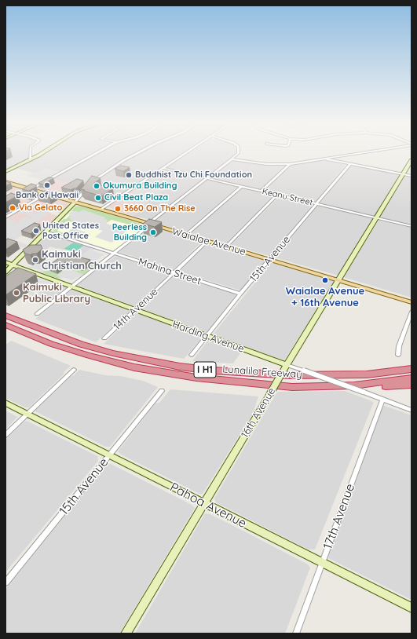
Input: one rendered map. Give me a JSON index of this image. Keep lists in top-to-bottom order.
{
  "streets": {
    "highway": ["I H1", "Lunalilo Freeway"],
    "main road": ["Waialae Avenue"],
    "street": [
      "Keanu Street",
      "15th Avenue",
      "Mahina Street",
      "14th Avenue",
      "Harding Avenue",
      "16th Avenue",
      "Pahoa Avenue",
      "17th Avenue"
    ]
  },
  "crossings": [
    ["Keanu Street", "15th Avenue"],
    ["Keanu Street", "16th Avenue"],
    ["Waialae Avenue", "15th Avenue"],
    ["Waialae Avenue", "14th Avenue"],
    ["Waialae Avenue", "16th Avenue"],
    ["15th Avenue", "Mahina Street"],
    ["15th Avenue", "Harding Avenue"],
    ["15th Avenue", "Pahoa Avenue"],
    ["Mahina Street", "14th Avenue"],
    ["14th Avenue", "Harding Avenue"],
    ["Harding Avenue", "16th Avenue"],
    ["Harding Avenue", "17th Avenue"],
    ["16th Avenue", "Pahoa Avenue"],
    ["Pahoa Avenue", "17th Avenue"]
  ],
  "places": [
    "Buddhist Tzu Chi Foundation",
    "Bank of Hawaii",
    "Okumura Building",
    "Civil Beat Plaza",
    "Via Gelato",
    "3660 On The Rise",
    "United States Post Office",
    "Peerless Building",
    "Kaimuki Christian Church",
    "Waialae Avenue + 16th Avenue",
    "Kaimuki Public Library"
  ]
}
